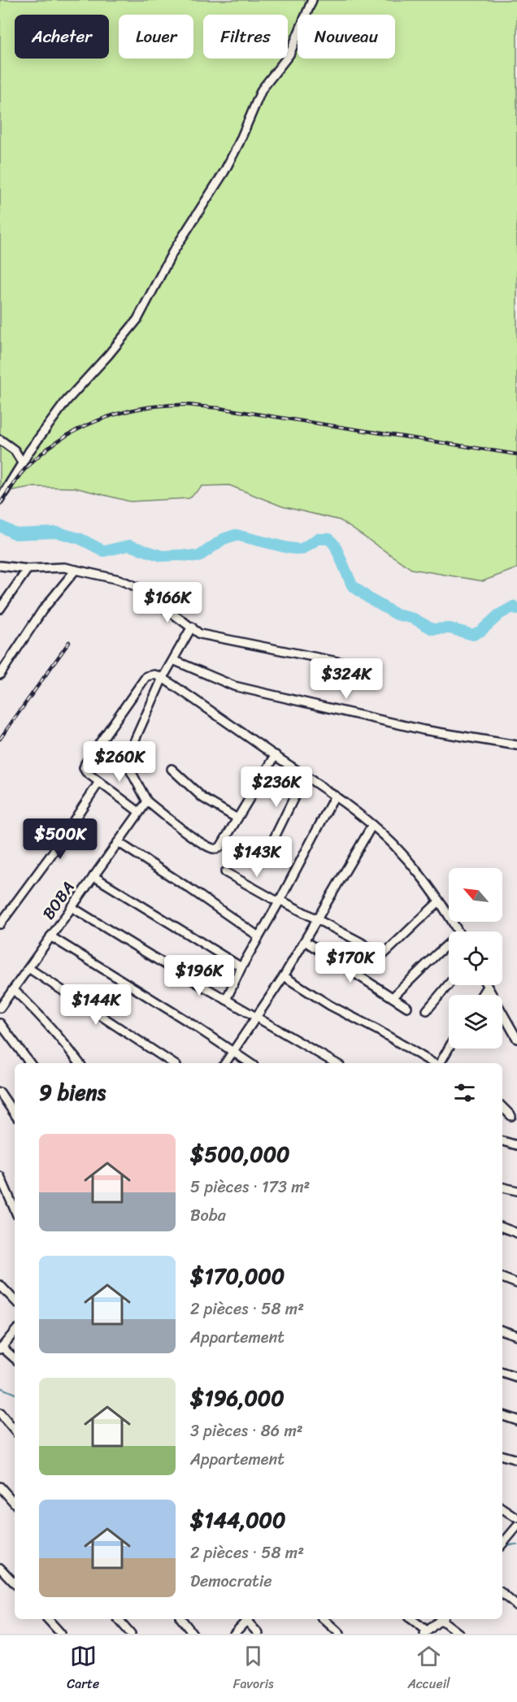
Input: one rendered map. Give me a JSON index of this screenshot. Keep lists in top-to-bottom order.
{
  "streets": {
    "street": ["BOBA"]
  },
  "north": "top left",
  "page": {
    "chip": [
      "Acheter",
      "Louer",
      "Filtres",
      "Nouveau"
    ],
    "price": [
      "$166K",
      "$324K",
      "$260K",
      "$236K",
      "$500K",
      "$143K",
      "$170K",
      "$196K",
      "$144K"
    ],
    "heading": "9 biens",
    "list": [
      {
        "name": "$500,000",
        "note": "5 pièces · 173 m² · Boba"
      },
      {
        "name": "$170,000",
        "note": "2 pièces · 58 m² · Appartement"
      },
      {
        "name": "$196,000",
        "note": "3 pièces · 86 m² · Appartement"
      },
      {
        "name": "$144,000",
        "note": "2 pièces · 58 m² · Democratie"
      }
    ],
    "tabs": ["Carte", "Favoris", "Accueil"]
  }
}
